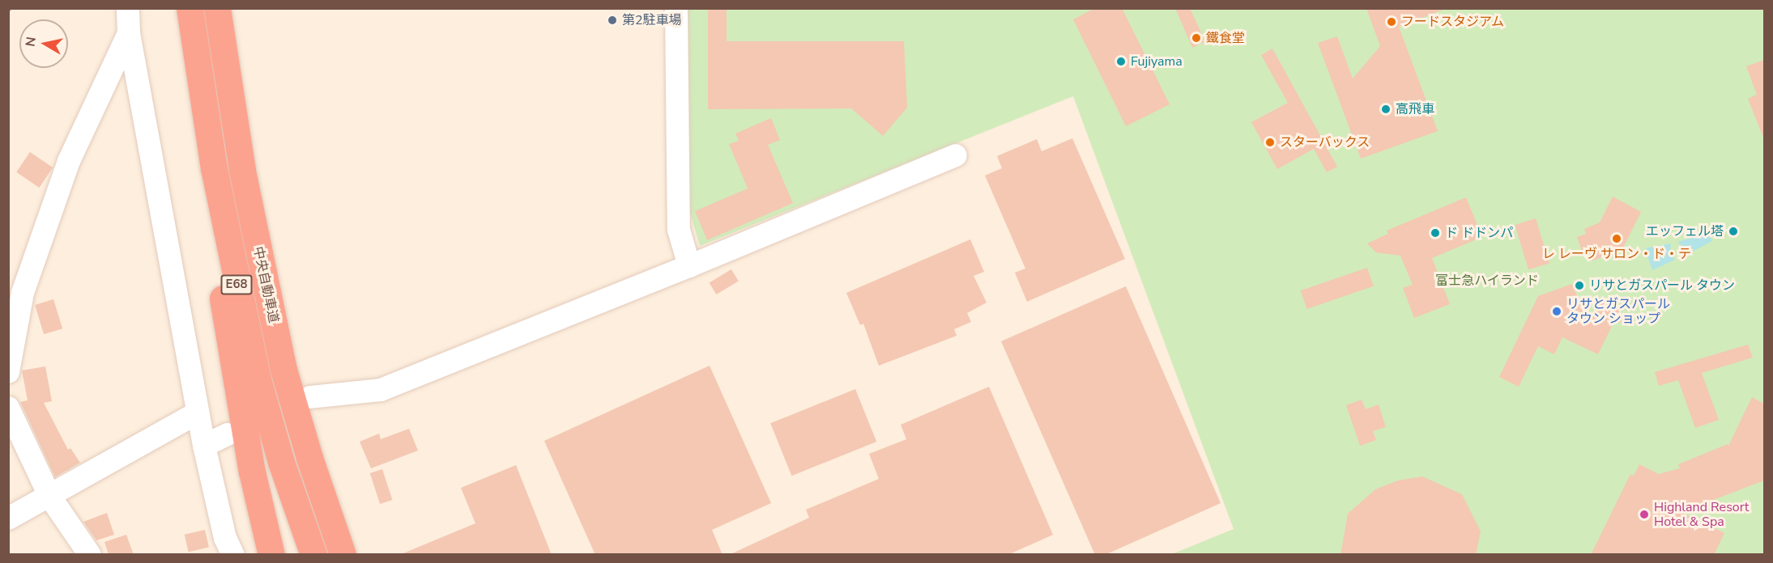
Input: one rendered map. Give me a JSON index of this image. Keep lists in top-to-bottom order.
{
  "streets": {
    "highway": ["E68", "中央自動車道"]
  },
  "parks": ["富士急ハイランド"],
  "places": [
    "第2駐車場",
    "フードスタジアム",
    "鐵食堂",
    "Fujiyama",
    "高飛車",
    "スターバックス",
    "エッフェル塔",
    "ド ドドンパ",
    "レ レーヴ サロン・ド・テ",
    "リサとガスパール タウン",
    "リサとガスパール タウン ショップ",
    "Highland Resort Hotel & Spa"
  ],
  "north": "left"
}
